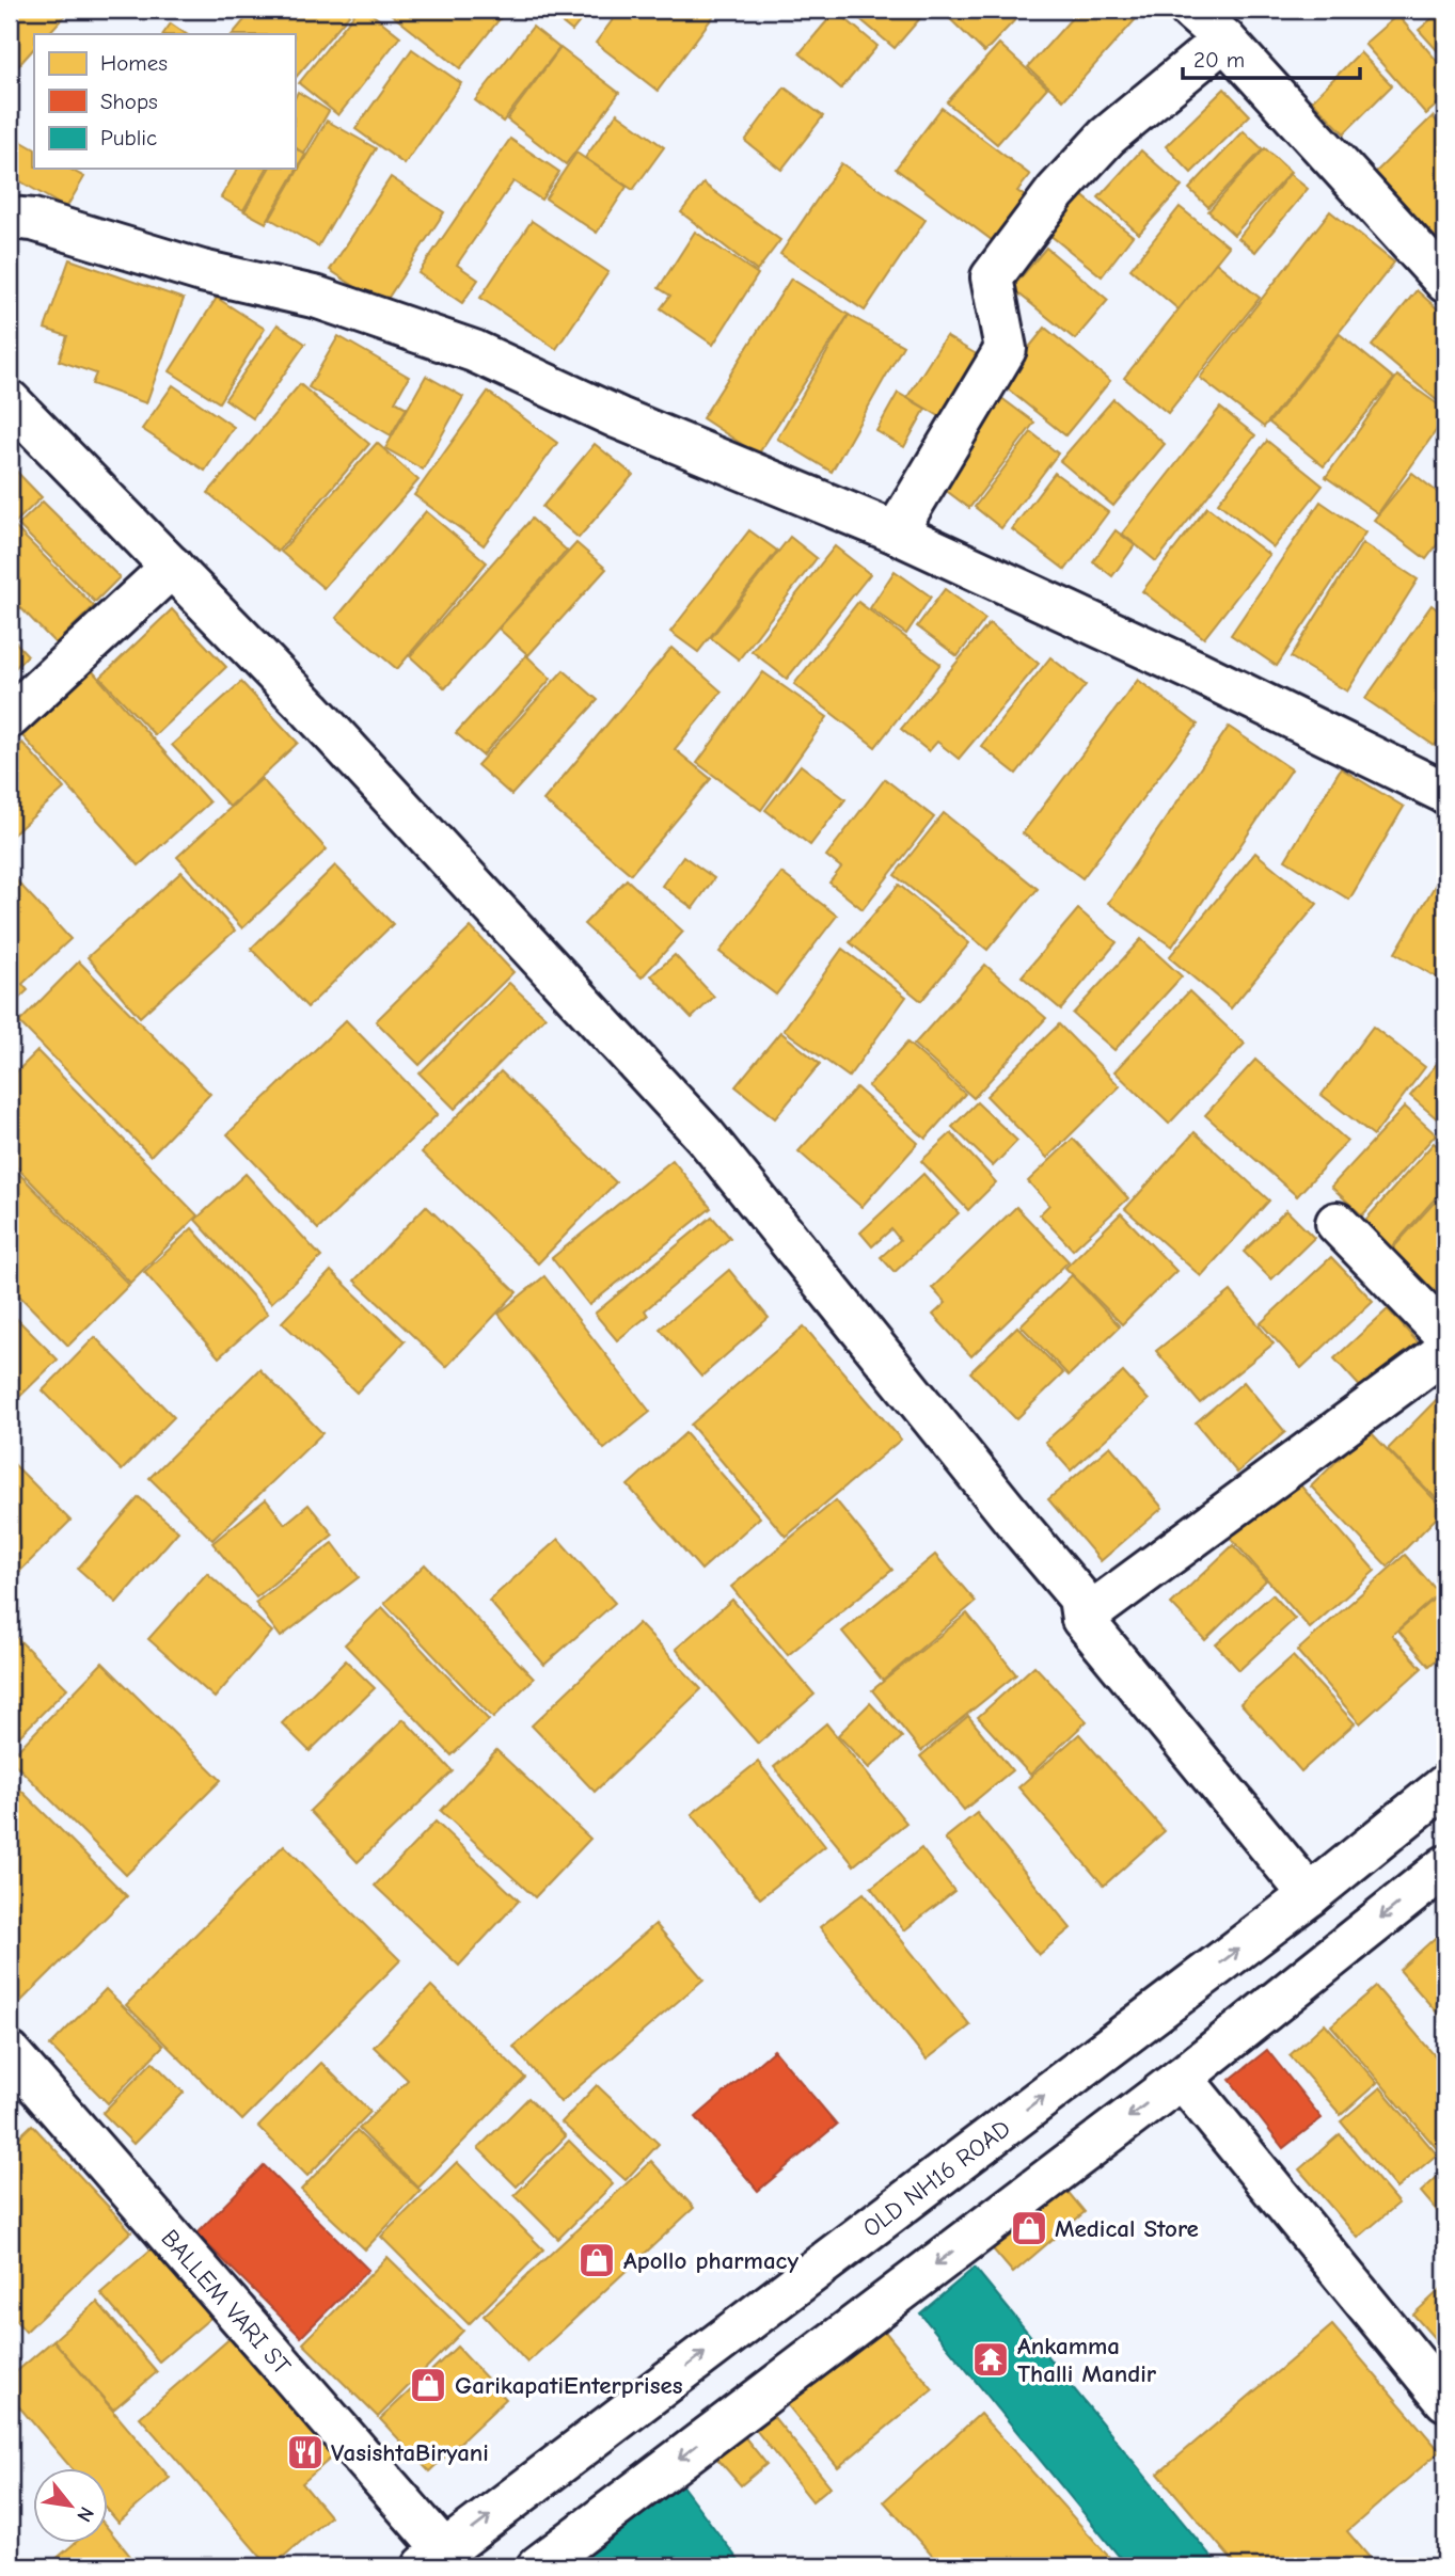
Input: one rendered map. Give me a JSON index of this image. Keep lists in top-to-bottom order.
{
  "streets": {
    "street": ["OLD NH16 ROAD", "BALLEM VARI ST"]
  },
  "crossings": [
    ["OLD NH16 ROAD", "BALLEM VARI ST"]
  ],
  "places": {
    "shop": ["Medical Store", "Apollo pharmacy", "GarikapatiEnterprises"],
    "temple": ["Ankamma Thalli Mandir"],
    "restaurant": ["VasishtaBiryani"]
  },
  "legend": ["Homes", "Shops", "Public"],
  "scale_bar": "20 m",
  "north": "bottom right"
}
